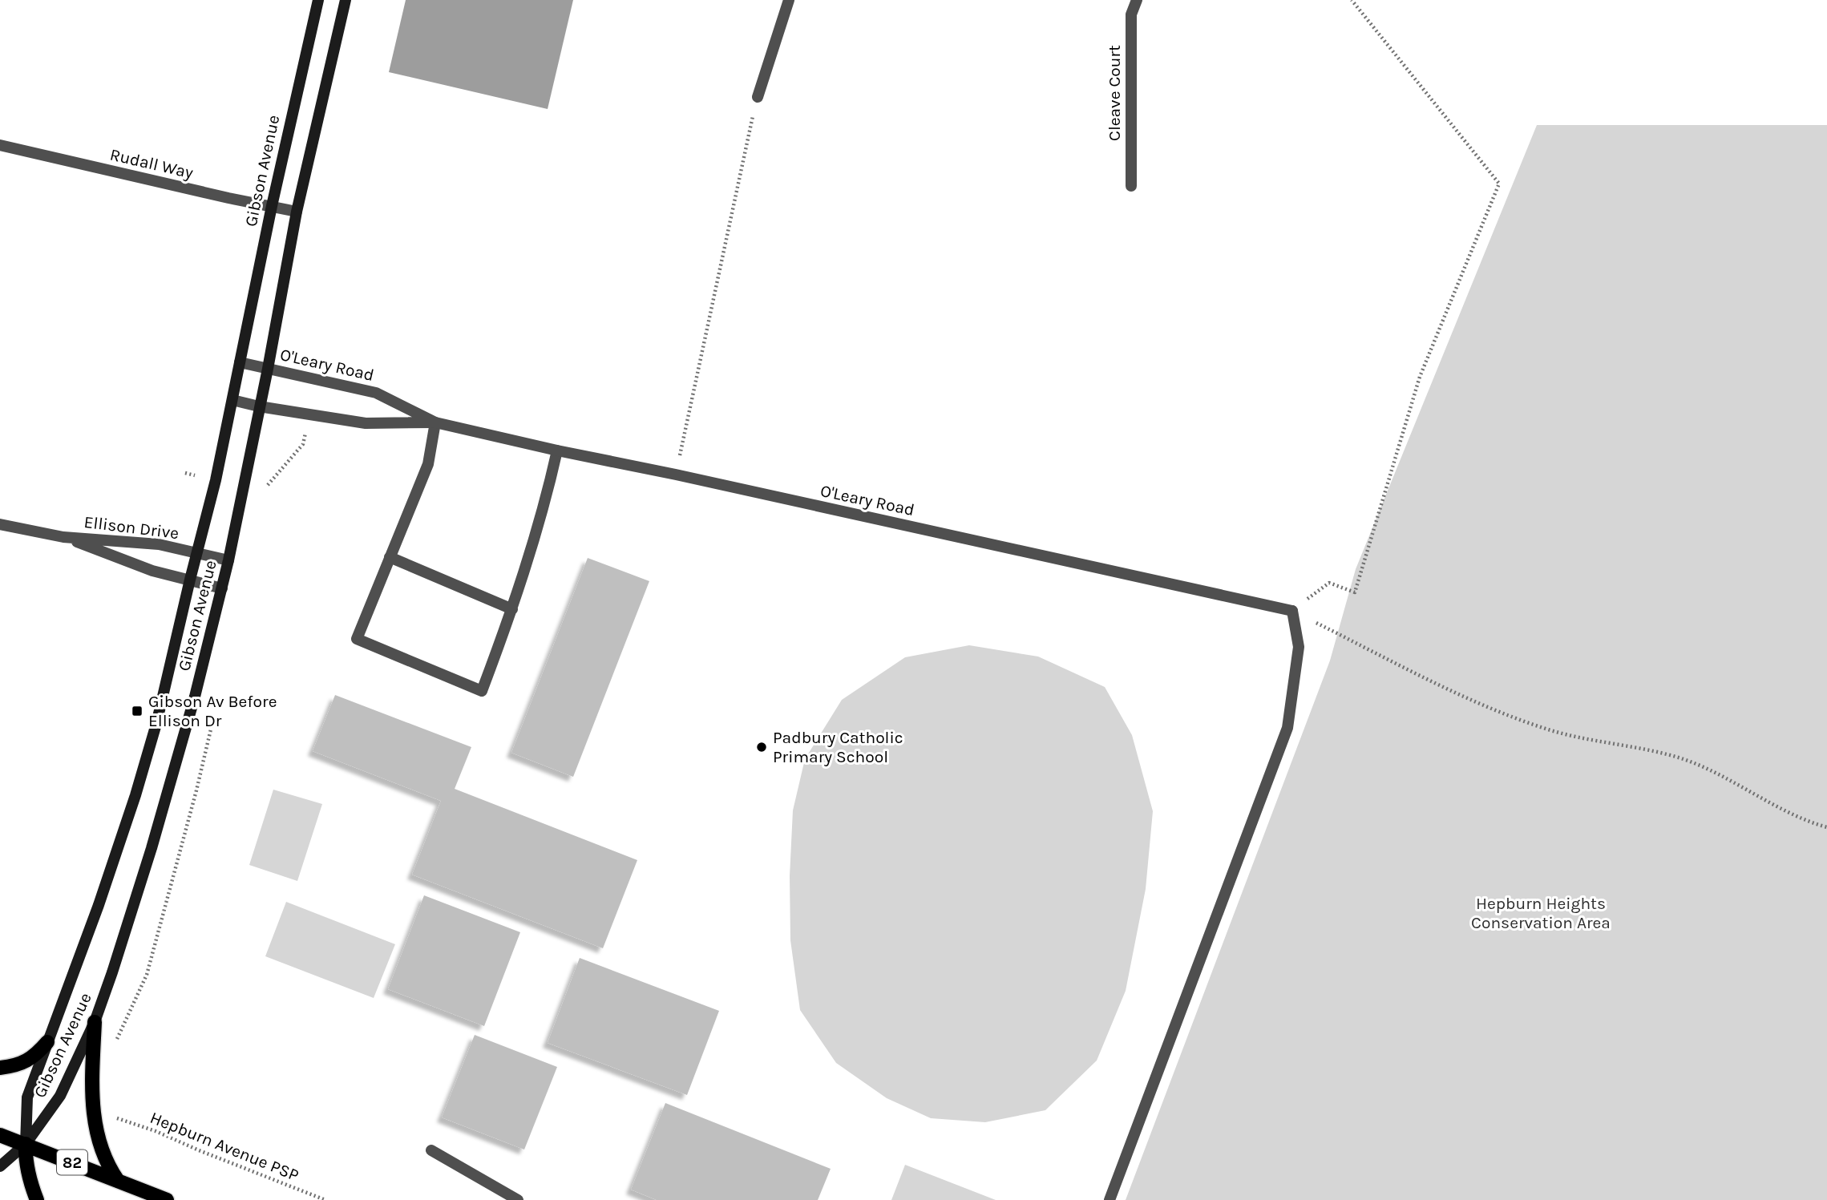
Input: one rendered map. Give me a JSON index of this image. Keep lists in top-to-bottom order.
{
  "streets": {
    "main road": ["Gibson Avenue", "82"],
    "street": [
      "Cleave Court",
      "Rudall Way",
      "O'Leary Road",
      "Ellison Drive"
    ],
    "path": ["Hepburn Avenue PSP"]
  },
  "crossings": [
    ["Rudall Way", "Gibson Avenue"],
    ["Gibson Avenue", "O'Leary Road"],
    ["Gibson Avenue", "Ellison Drive"],
    ["Gibson Avenue", "82"]
  ],
  "parks": ["Hepburn Heights Conservation Area"],
  "places": {
    "transit": ["Gibson Av Before Ellison Dr"],
    "other": ["Padbury Catholic Primary School"]
  }
}
